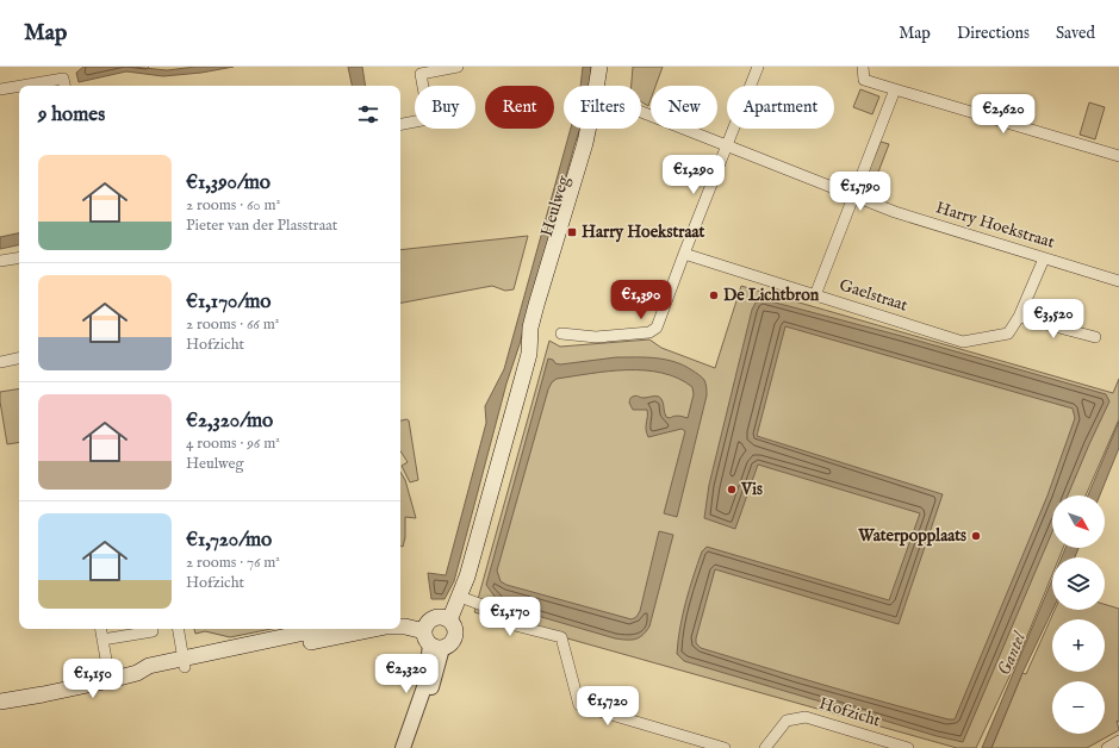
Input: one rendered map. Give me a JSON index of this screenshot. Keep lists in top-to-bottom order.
{
  "streets": {
    "main road": ["Heulweg"],
    "street": ["Harry Hoekstraat", "Gaelstraat", "Hofzicht"]
  },
  "crossings": [
    ["Harry Hoekstraat", "Gaelstraat"]
  ],
  "water": ["Gantel"],
  "places": {
    "transit": ["Harry Hoekstraat"],
    "other": ["De Lichtbron", "Vis", "Waterpopplaats"]
  },
  "north": "bottom right",
  "page": {
    "header": "Map",
    "nav": ["Map", "Directions", "Saved"],
    "chip": [
      "Buy",
      "Rent",
      "Filters",
      "New",
      "Apartment"
    ],
    "heading": "9 homes",
    "price": [
      "€2,620",
      "€1,290",
      "€1,790",
      "€1,390",
      "€3,520",
      "€1,170",
      "€2,320",
      "€1,150",
      "€1,720"
    ],
    "list": [
      {
        "name": "€1,390/mo",
        "note": "2 rooms · 60 m² · Pieter van der Plasstraat"
      },
      {
        "name": "€1,170/mo",
        "note": "2 rooms · 66 m² · Hofzicht"
      },
      {
        "name": "€2,320/mo",
        "note": "4 rooms · 96 m² · Heulweg"
      },
      {
        "name": "€1,720/mo",
        "note": "2 rooms · 76 m² · Hofzicht"
      }
    ],
    "map_buttons": ["+", "−"]
  }
}
